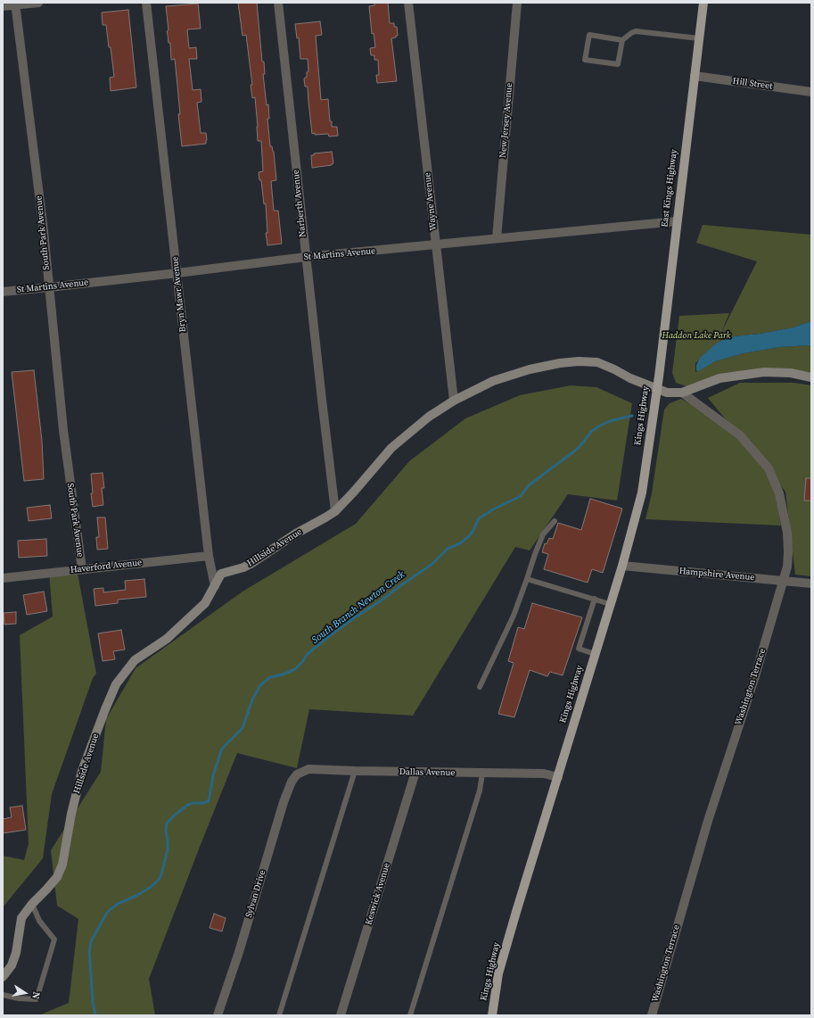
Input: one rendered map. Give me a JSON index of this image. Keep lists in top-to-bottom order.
{
  "streets": {
    "main road": ["East Kings Highway", "Kings Highway"],
    "street": [
      "Hill Street",
      "New Jersey Avenue",
      "Wayne Avenue",
      "Narberth Avenue",
      "South Park Avenue",
      "St Martins Avenue",
      "Bryn Mawr Avenue",
      "Hillside Avenue",
      "Haverford Avenue",
      "Hampshire Avenue",
      "Washington Terrace",
      "Dallas Avenue",
      "Sylvan Drive",
      "Keswick Avenue"
    ]
  },
  "crossings": [
    ["Hill Street", "East Kings Highway"],
    ["New Jersey Avenue", "St Martins Avenue"],
    ["East Kings Highway", "St Martins Avenue"],
    ["East Kings Highway", "Kings Highway"],
    ["Wayne Avenue", "St Martins Avenue"],
    ["Wayne Avenue", "Hillside Avenue"],
    ["Narberth Avenue", "St Martins Avenue"],
    ["Narberth Avenue", "Hillside Avenue"],
    ["South Park Avenue", "St Martins Avenue"],
    ["South Park Avenue", "Haverford Avenue"],
    ["St Martins Avenue", "Bryn Mawr Avenue"],
    ["Bryn Mawr Avenue", "Hillside Avenue"],
    ["Bryn Mawr Avenue", "Haverford Avenue"],
    ["Kings Highway", "Hillside Avenue"],
    ["Kings Highway", "Hampshire Avenue"],
    ["Kings Highway", "Dallas Avenue"],
    ["Hillside Avenue", "Washington Terrace"],
    ["Hampshire Avenue", "Washington Terrace"],
    ["Dallas Avenue", "Sylvan Drive"],
    ["Dallas Avenue", "Keswick Avenue"]
  ],
  "water": ["South Branch Newton Creek"],
  "parks": ["Haddon Lake Park"],
  "north": "right"
}
